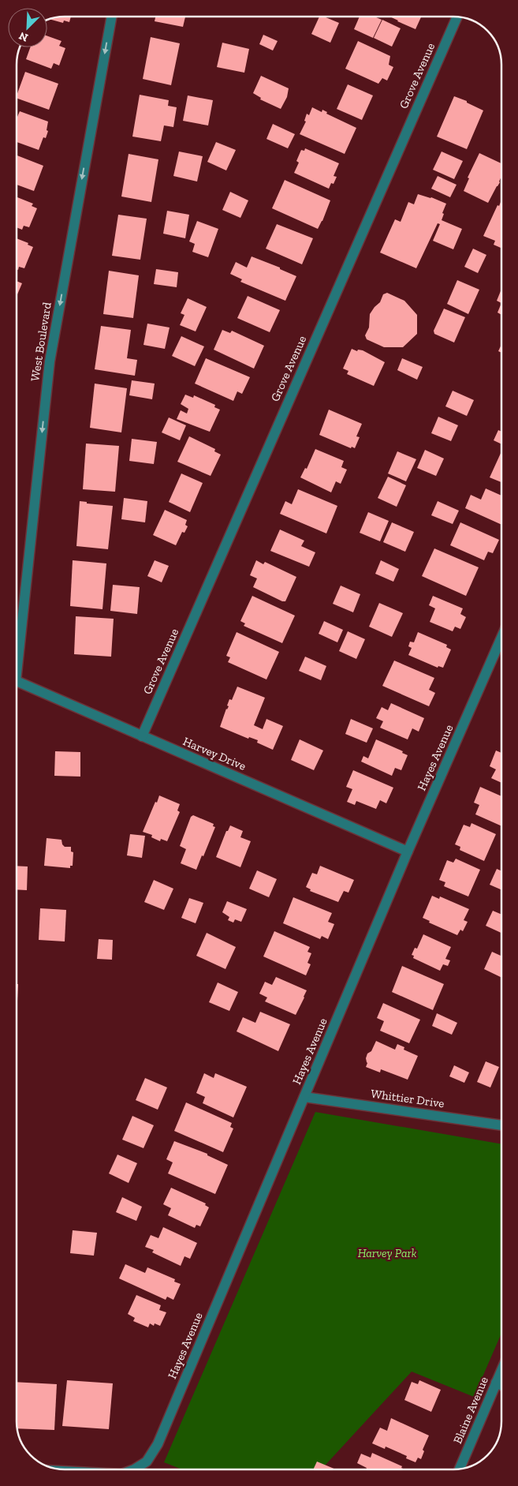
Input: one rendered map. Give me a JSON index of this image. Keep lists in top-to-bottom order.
{
  "streets": {
    "street": [
      "Grove Avenue",
      "West Boulevard",
      "Harvey Drive",
      "Hayes Avenue",
      "Whittier Drive",
      "Blaine Avenue"
    ]
  },
  "crossings": [
    ["Grove Avenue", "Harvey Drive"],
    ["Harvey Drive", "Hayes Avenue"],
    ["Hayes Avenue", "Whittier Drive"]
  ],
  "one_way": ["West Boulevard"],
  "parks": ["Harvey Park"],
  "north": "bottom left"
}
